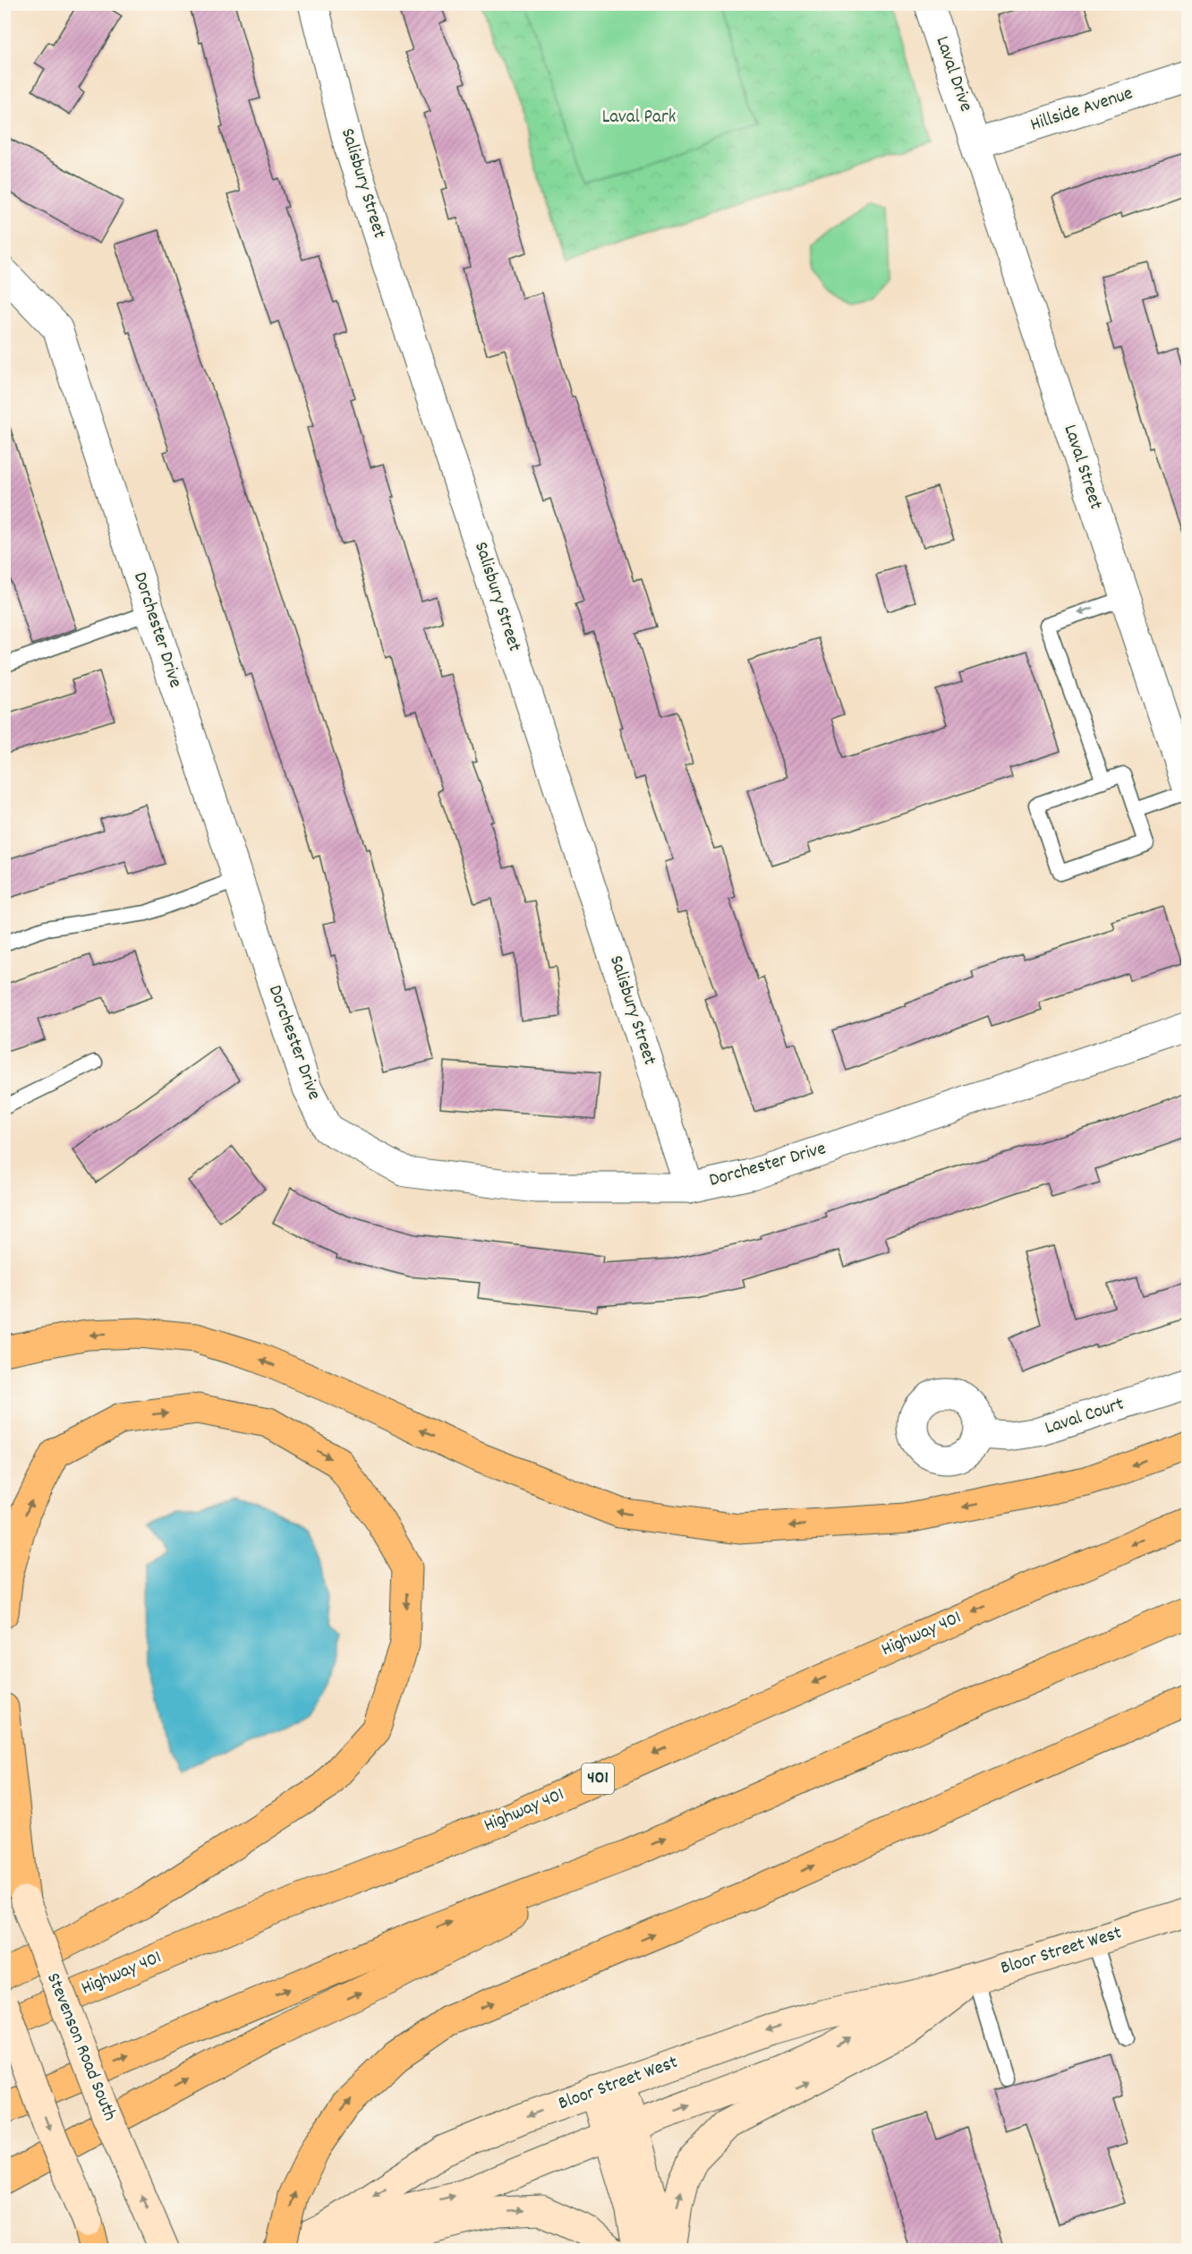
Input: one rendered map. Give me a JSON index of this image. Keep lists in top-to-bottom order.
{
  "streets": {
    "highway": ["Highway 401", "401"],
    "main road": ["Bloor Street West", "Stevenson Road South"],
    "street": [
      "Laval Drive",
      "Hillside Avenue",
      "Salisbury Street",
      "Laval Street",
      "Dorchester Drive",
      "Laval Court"
    ]
  },
  "crossings": [
    ["Laval Drive", "Hillside Avenue"],
    ["Laval Drive", "Laval Street"],
    ["Hillside Avenue", "Laval Street"],
    ["Salisbury Street", "Dorchester Drive"]
  ],
  "parks": ["Laval Park"]
}
